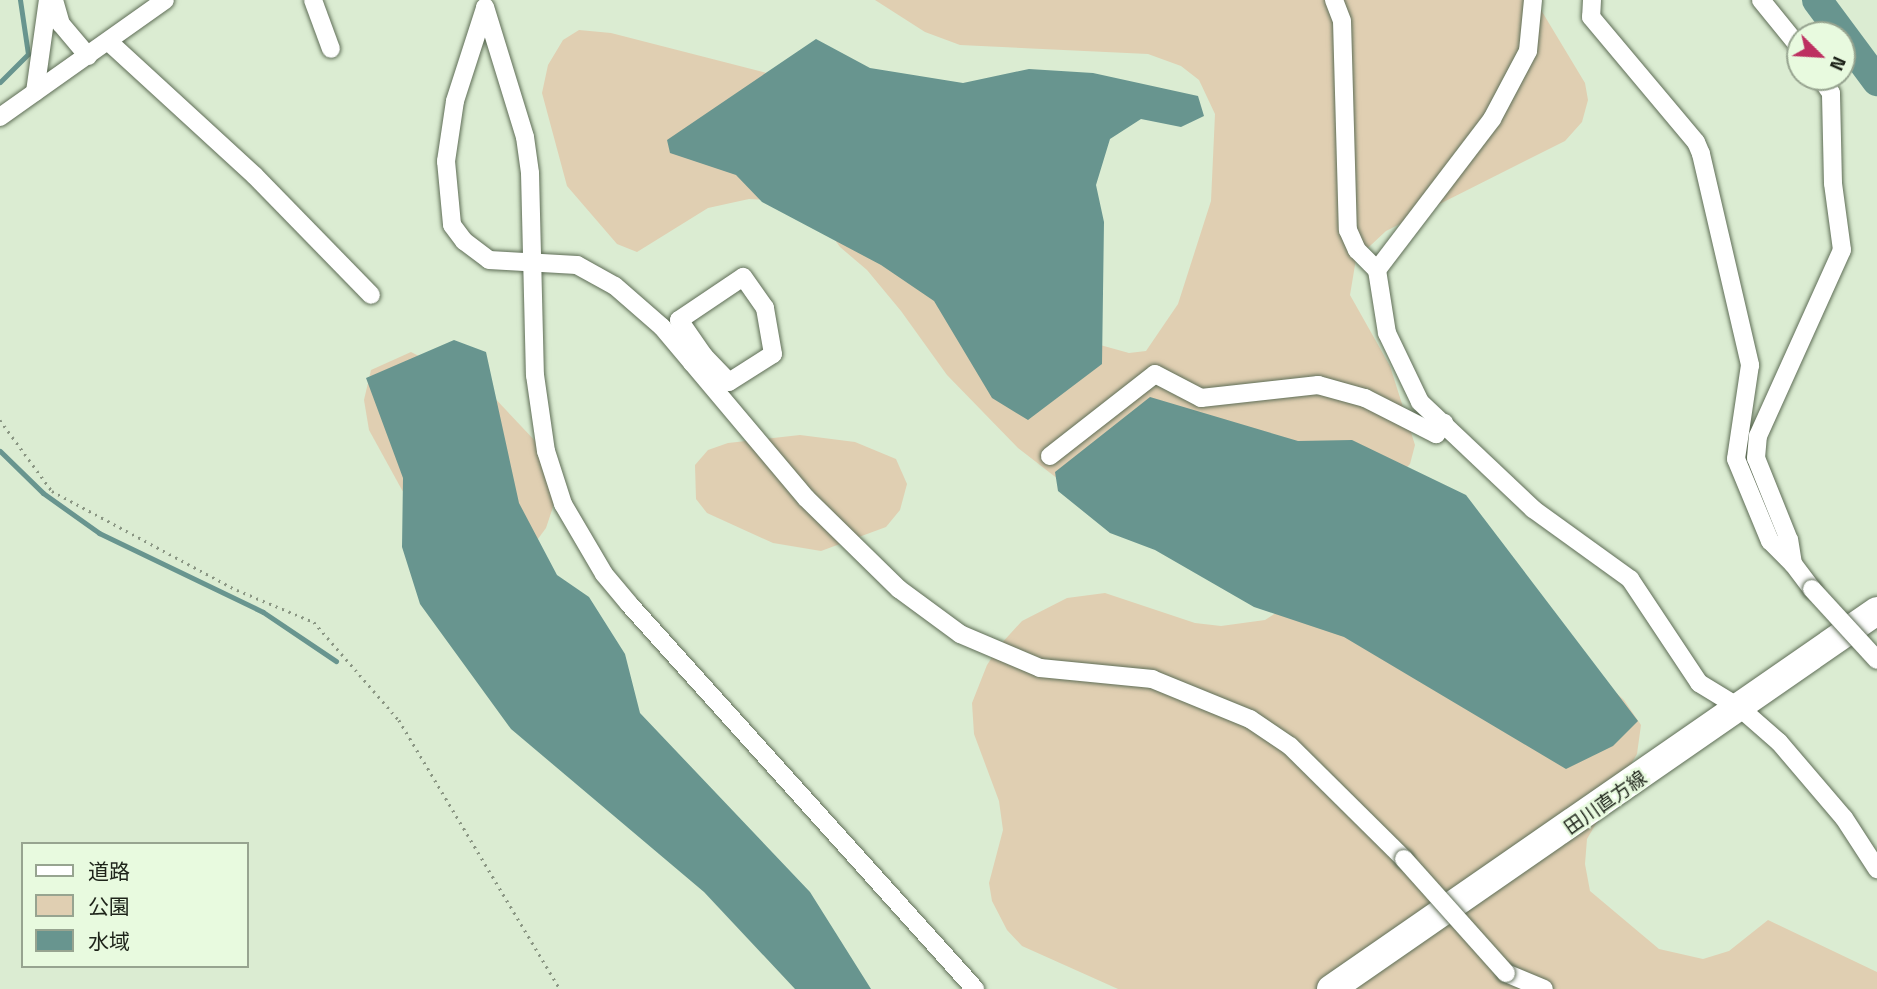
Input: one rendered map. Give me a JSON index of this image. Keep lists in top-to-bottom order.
{
  "streets": {
    "main road": ["田川直方線"]
  },
  "legend": ["道路", "公園", "水域"],
  "north": "bottom right"
}
